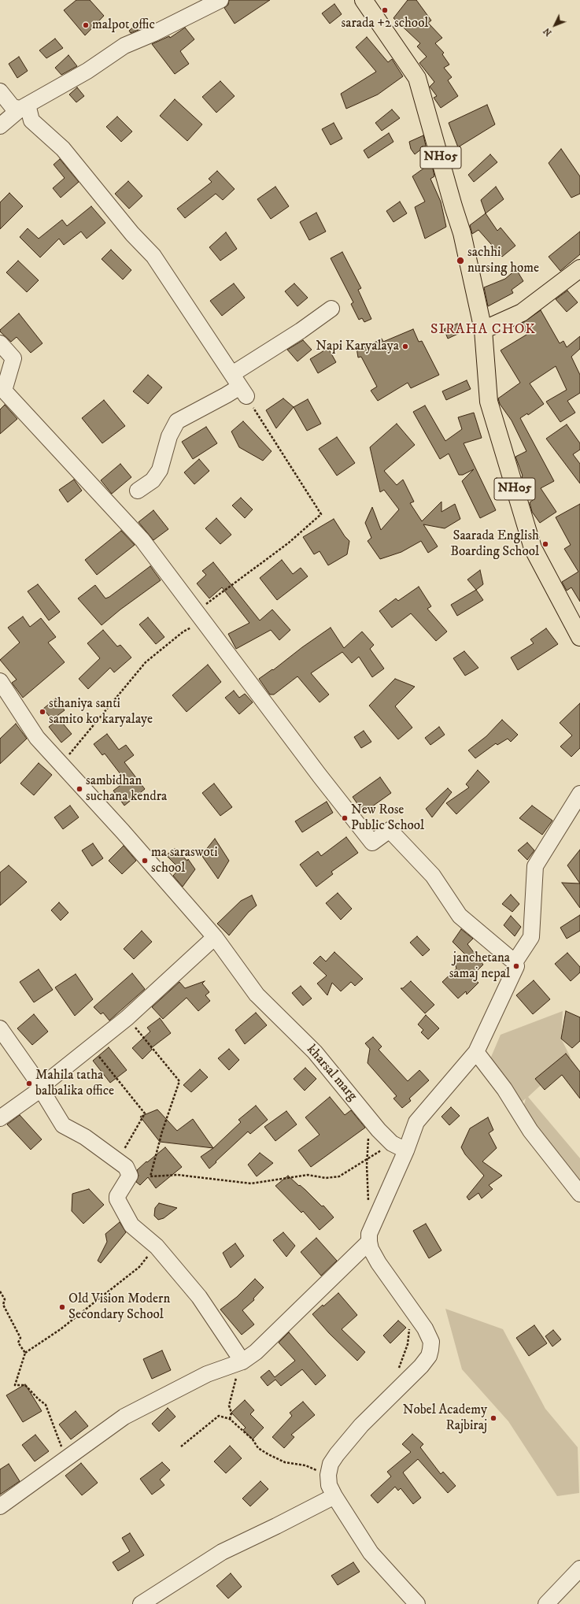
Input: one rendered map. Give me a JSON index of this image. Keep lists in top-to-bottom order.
{
  "streets": {
    "main road": ["NH05"],
    "street": ["kharsal marg"]
  },
  "districts": ["SIRAHA CHOK"],
  "places": [
    "sarada +2 school",
    "malpot offic",
    "sachhi nursing home",
    "Napi Karyalaya",
    "Saarada English Boarding School",
    "sthaniya santi samito ko karyalaye",
    "sambidhan suchana kendra",
    "New Rose Public School",
    "ma saraswoti school",
    "janchetana samaj nepal",
    "Mahila tatha balbalika office",
    "Old Vision Modern Secondary School",
    "Nobel Academy Rajbiraj"
  ],
  "north": "bottom left"
}
